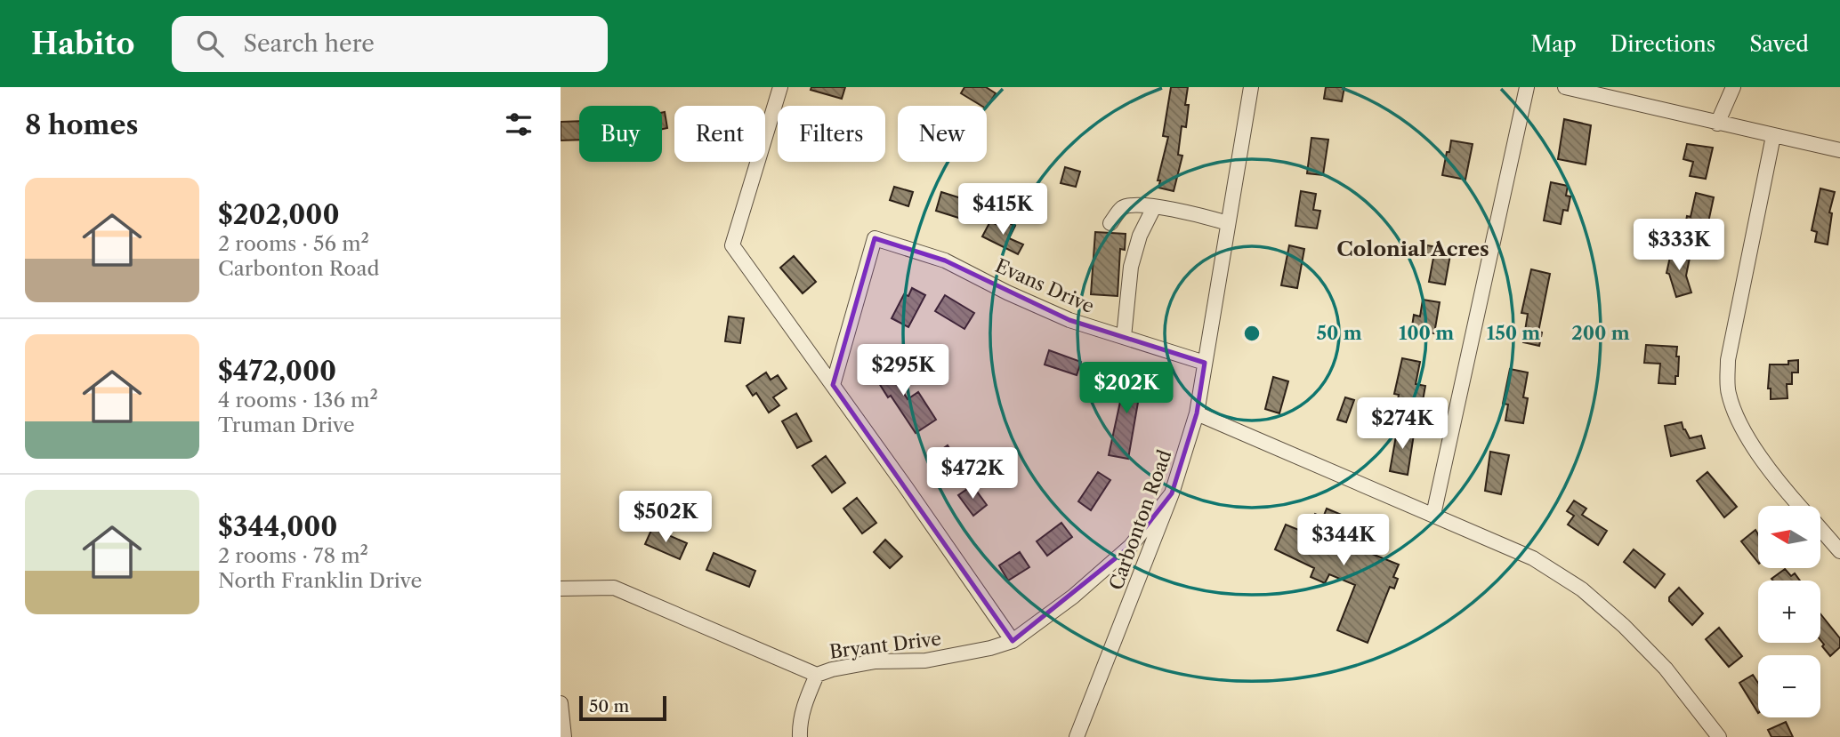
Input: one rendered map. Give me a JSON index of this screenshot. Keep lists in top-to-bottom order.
{
  "streets": {
    "street": ["Evans Drive", "Carbonton Road", "Bryant Drive"]
  },
  "crossings": [
    ["Evans Drive", "Carbonton Road"],
    ["Carbonton Road", "Bryant Drive"]
  ],
  "districts": ["Colonial Acres"],
  "scale_bar": "50 m",
  "north": "left",
  "page": {
    "header": "Habito",
    "search": "Search here",
    "nav": ["Map", "Directions", "Saved"],
    "heading": "8 homes",
    "chip": [
      "Buy",
      "Rent",
      "Filters",
      "New"
    ],
    "list": [
      {
        "name": "$202,000",
        "note": "2 rooms · 56 m² · Carbonton Road"
      },
      {
        "name": "$472,000",
        "note": "4 rooms · 136 m² · Truman Drive"
      },
      {
        "name": "$344,000",
        "note": "2 rooms · 78 m² · North Franklin Drive"
      }
    ],
    "price": [
      "$415K",
      "$333K",
      "$295K",
      "$202K",
      "$274K",
      "$472K",
      "$502K",
      "$344K"
    ],
    "map_buttons": ["+", "−"],
    "scale": "50 m"
  },
  "rings": [
    "50 m",
    "100 m",
    "150 m",
    "200 m"
  ]
}
